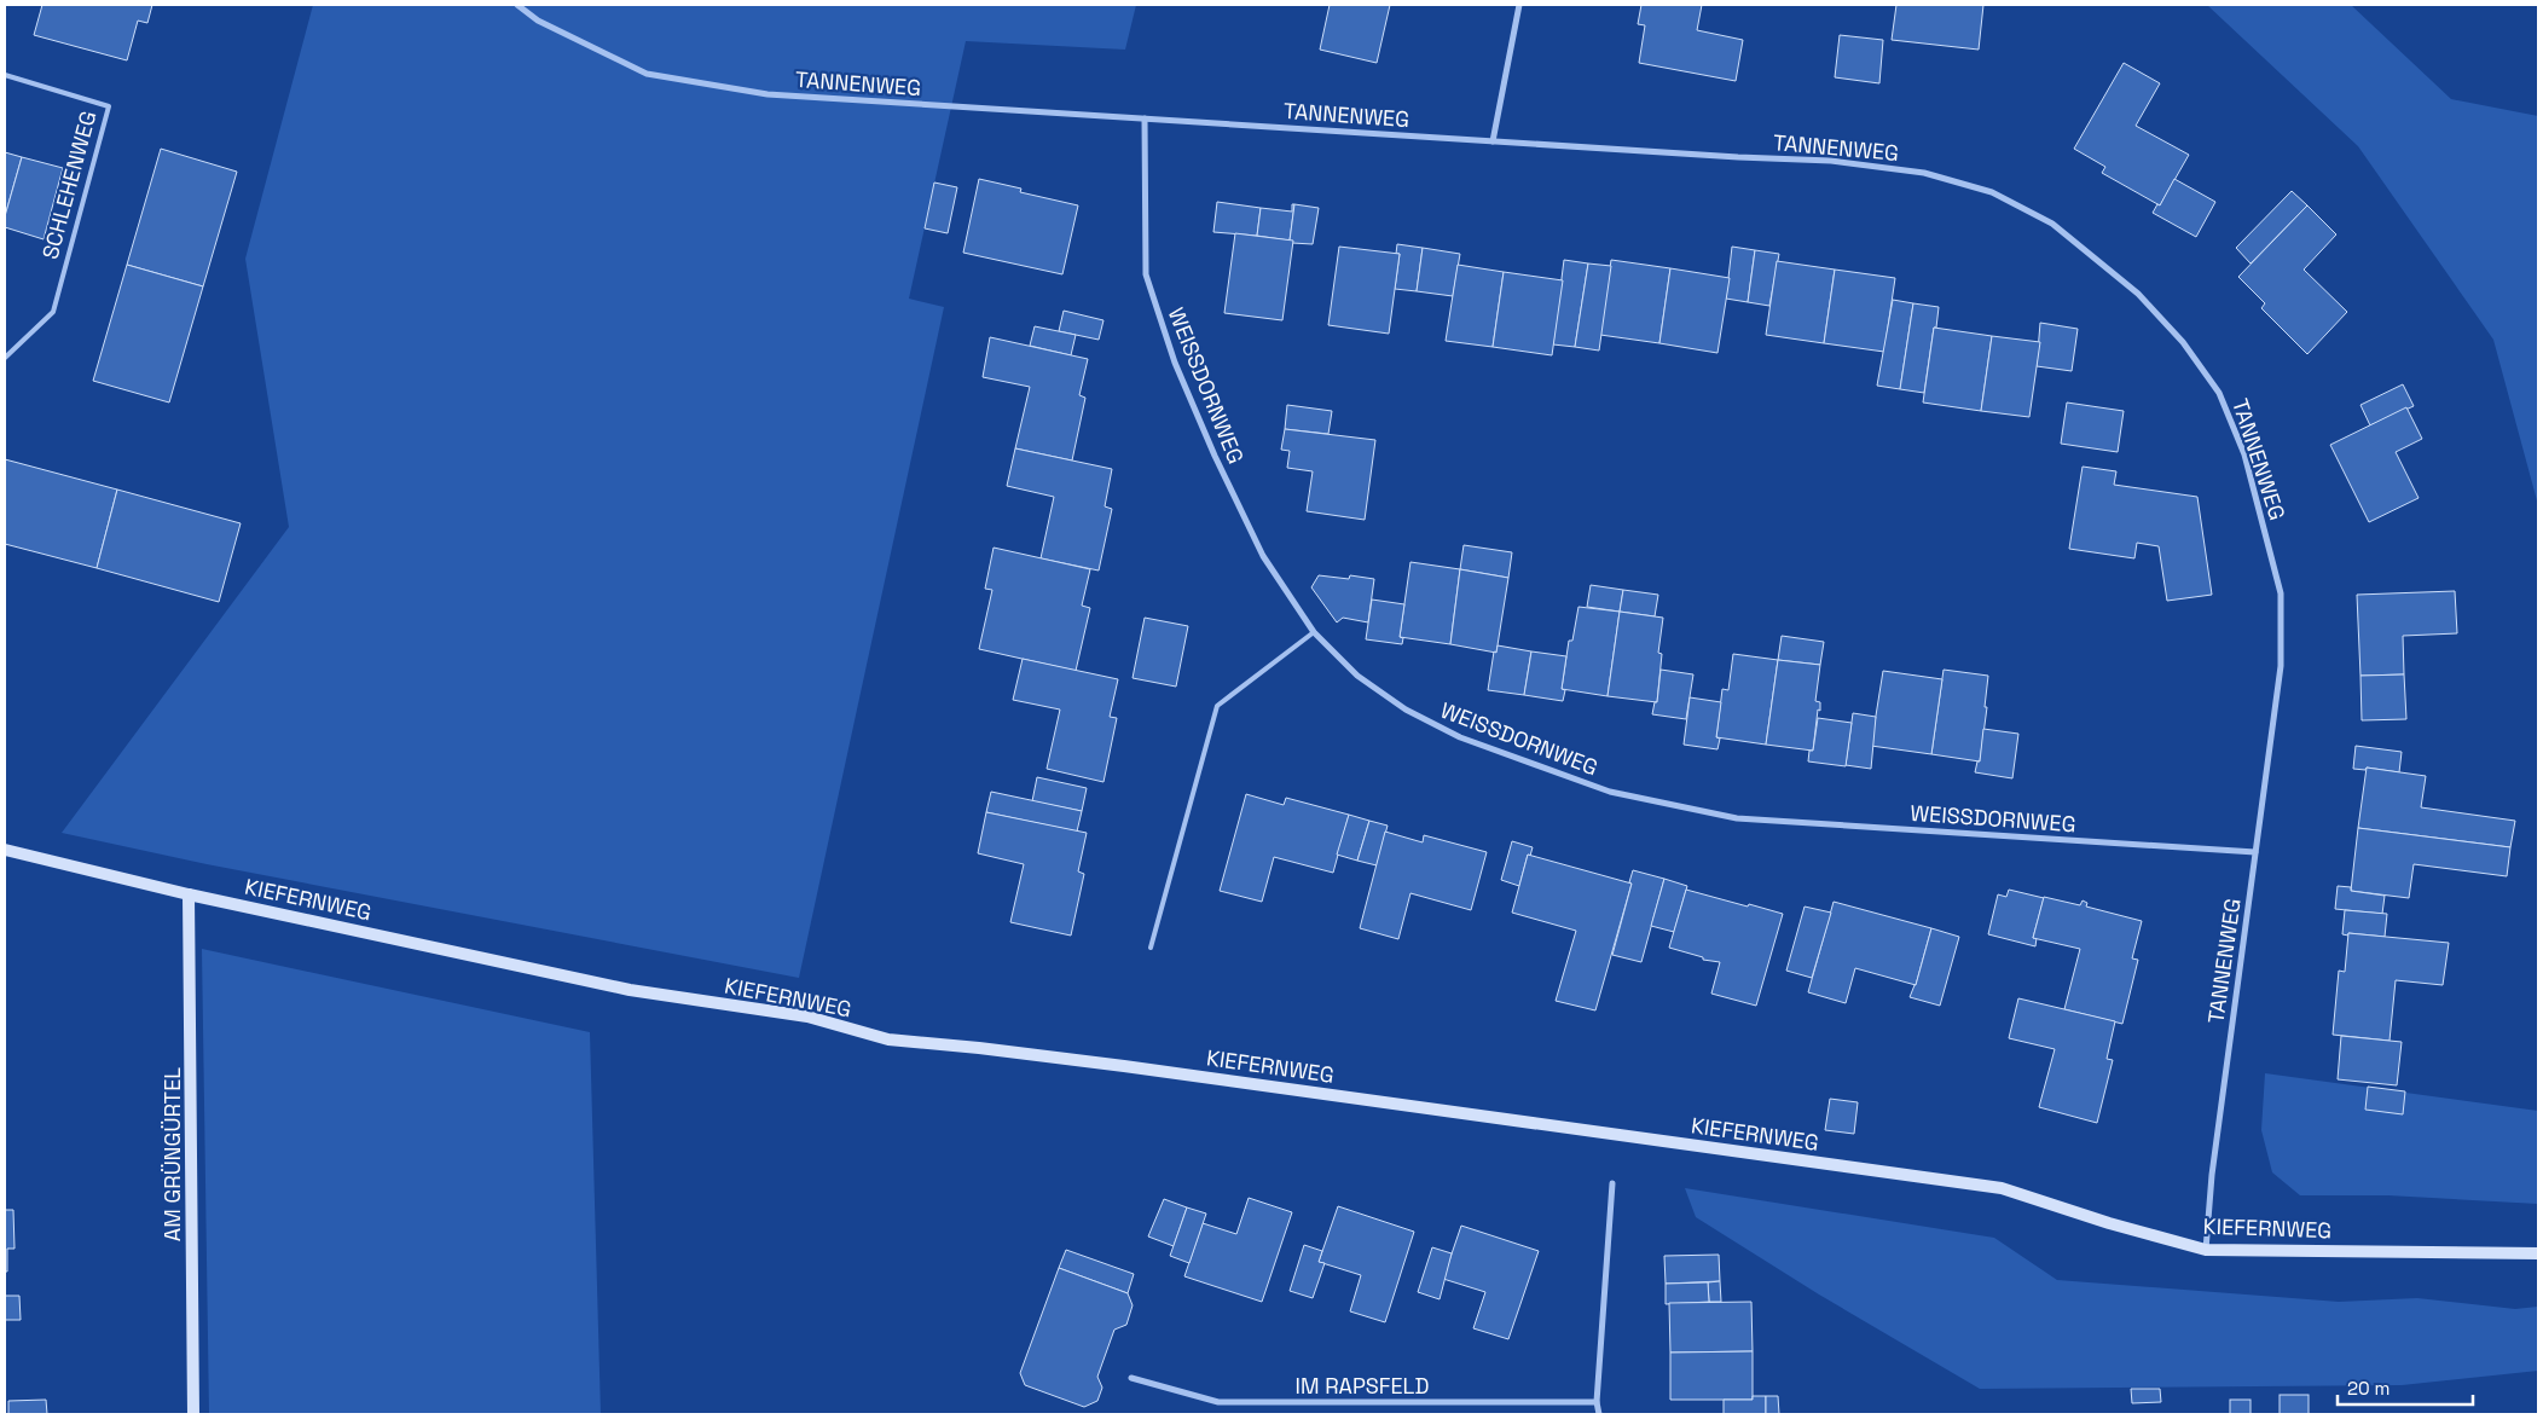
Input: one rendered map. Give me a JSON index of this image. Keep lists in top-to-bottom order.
{
  "streets": {
    "street": [
      "TANNENWEG",
      "WEISSDORNWEG",
      "KIEFERNWEG",
      "AM GRÜNGÜRTEL",
      "IM RAPSFELD"
    ],
    "lane": ["SCHLEHENWEG"]
  },
  "crossings": [
    ["TANNENWEG", "WEISSDORNWEG"],
    ["TANNENWEG", "KIEFERNWEG"],
    ["KIEFERNWEG", "AM GRÜNGÜRTEL"]
  ],
  "scale_bar": "20 m"
}
